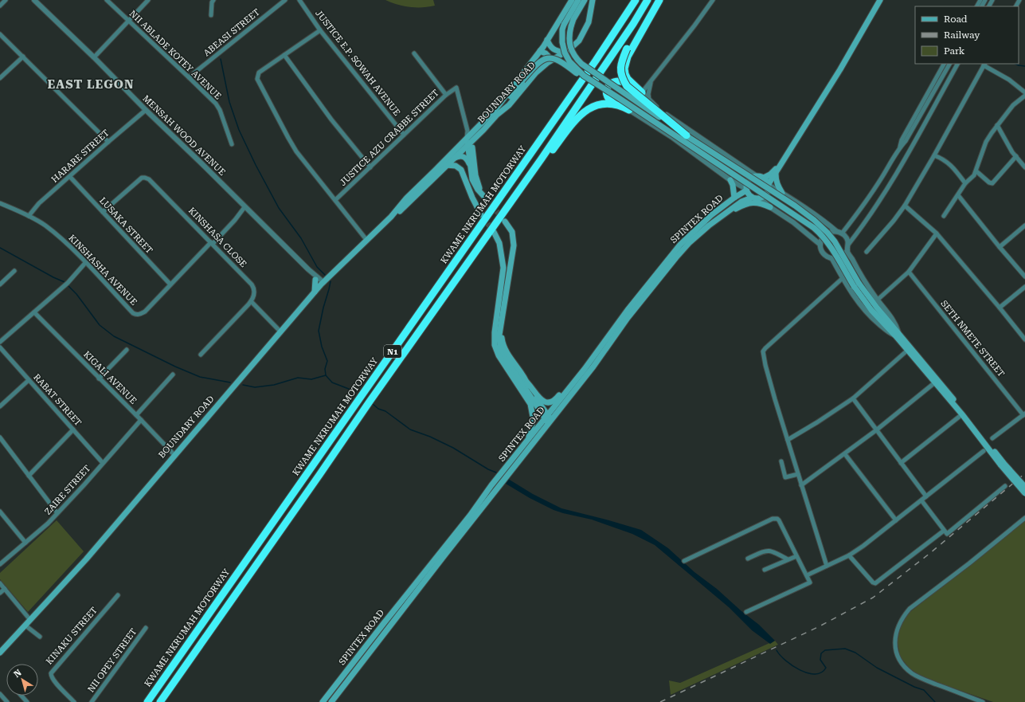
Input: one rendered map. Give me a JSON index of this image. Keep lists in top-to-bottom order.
{
  "streets": {
    "highway": ["KWAME NKRUMAH MOTORWAY", "N1"],
    "main road": ["BOUNDARY ROAD", "SPINTEX ROAD"],
    "street": [
      "ABEASI STREET",
      "NII ABLADE KOTEY AVENUE",
      "JUSTICE E.P. SOWAH AVENUE",
      "MENSAH WOOD AVENUE",
      "JUSTICE AZU CRABBE STREET",
      "HARARE STREET",
      "LUSAKA STREET",
      "KINSHASA CLOSE",
      "KINSHASHA AVENUE",
      "SETH NMETE STREET",
      "KIGALI AVENUE",
      "RABAT STREET",
      "ZAIRE STREET",
      "KINAKU STREET",
      "NII OPEY STREET"
    ]
  },
  "crossings": [
    ["ABEASI STREET", "NII ABLADE KOTEY AVENUE"],
    ["JUSTICE E.P. SOWAH AVENUE", "JUSTICE AZU CRABBE STREET"],
    ["BOUNDARY ROAD", "MENSAH WOOD AVENUE"],
    ["BOUNDARY ROAD", "JUSTICE AZU CRABBE STREET"],
    ["BOUNDARY ROAD", "KIGALI AVENUE"],
    ["MENSAH WOOD AVENUE", "HARARE STREET"],
    ["MENSAH WOOD AVENUE", "KINSHASHA AVENUE"],
    ["HARARE STREET", "LUSAKA STREET"],
    ["HARARE STREET", "KINSHASHA AVENUE"],
    ["LUSAKA STREET", "KINSHASA CLOSE"],
    ["LUSAKA STREET", "KINSHASHA AVENUE"],
    ["KINSHASA CLOSE", "KINSHASHA AVENUE"],
    ["KIGALI AVENUE", "ZAIRE STREET"],
    ["RABAT STREET", "ZAIRE STREET"]
  ],
  "districts": ["EAST LEGON"],
  "legend": ["Road", "Railway", "Park"],
  "north": "top left"
}
